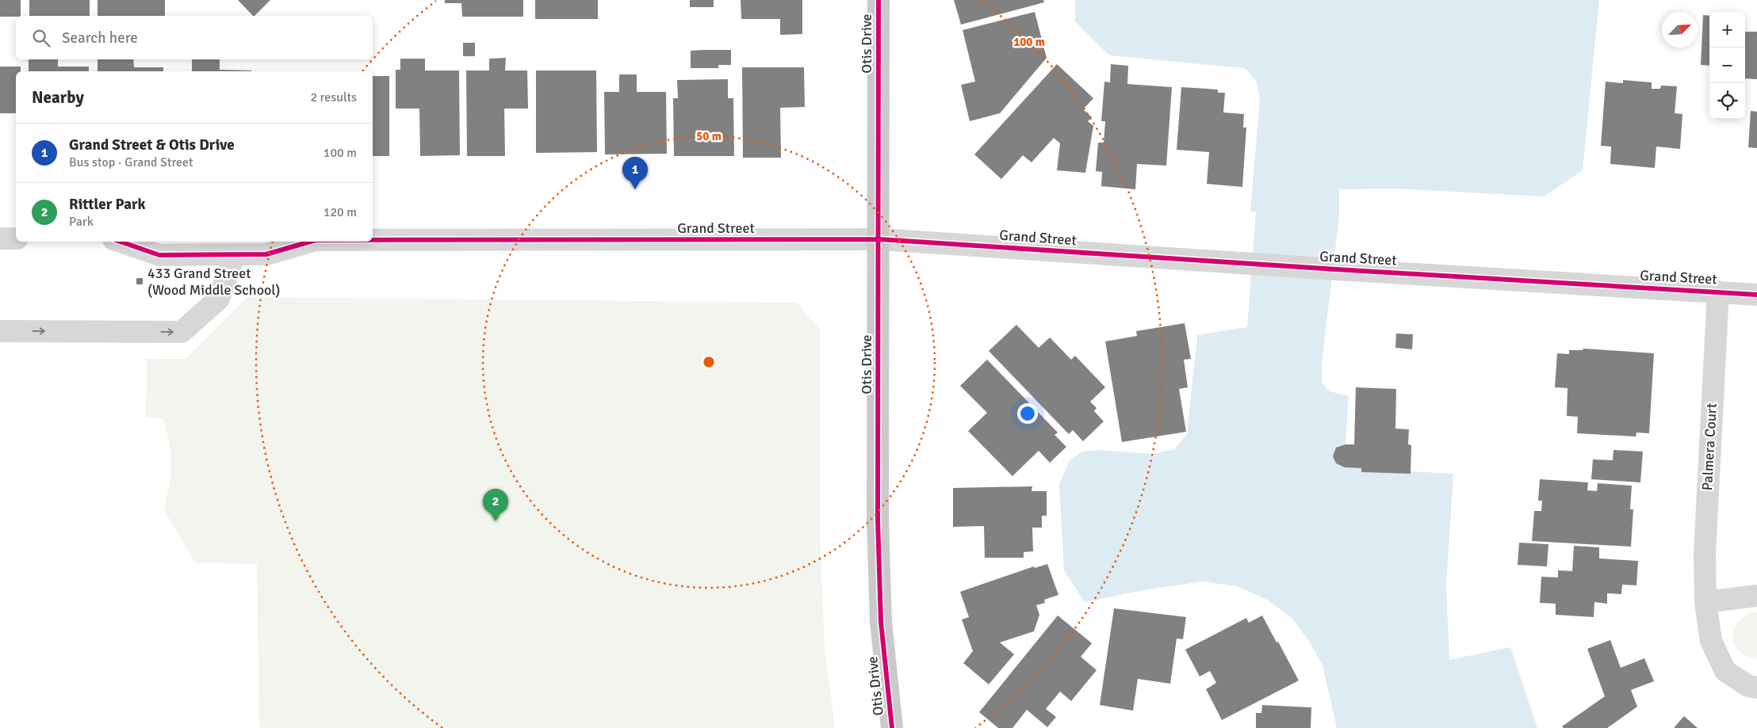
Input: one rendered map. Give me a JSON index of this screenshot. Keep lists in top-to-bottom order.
{
  "streets": {
    "main road": ["Otis Drive"],
    "street": ["Grand Street", "Palmera Court"]
  },
  "crossings": [
    ["Otis Drive", "Grand Street"],
    ["Grand Street", "Palmera Court"]
  ],
  "places": {
    "transit": ["433 Grand Street (Wood Middle School)"]
  },
  "north": "top right",
  "page": {
    "map_buttons": ["+", "−"],
    "search": "Search here",
    "heading": ["Nearby", "2 results"],
    "list": [
      {
        "mark": "1",
        "name": "Grand Street & Otis Drive",
        "note": "Bus stop · Grand Street",
        "value": "100 m"
      },
      {
        "mark": "2",
        "name": "Rittler Park",
        "note": "Park",
        "value": "120 m"
      }
    ],
    "pins": ["1", "2"]
  },
  "rings": ["100 m", "50 m"]
}
